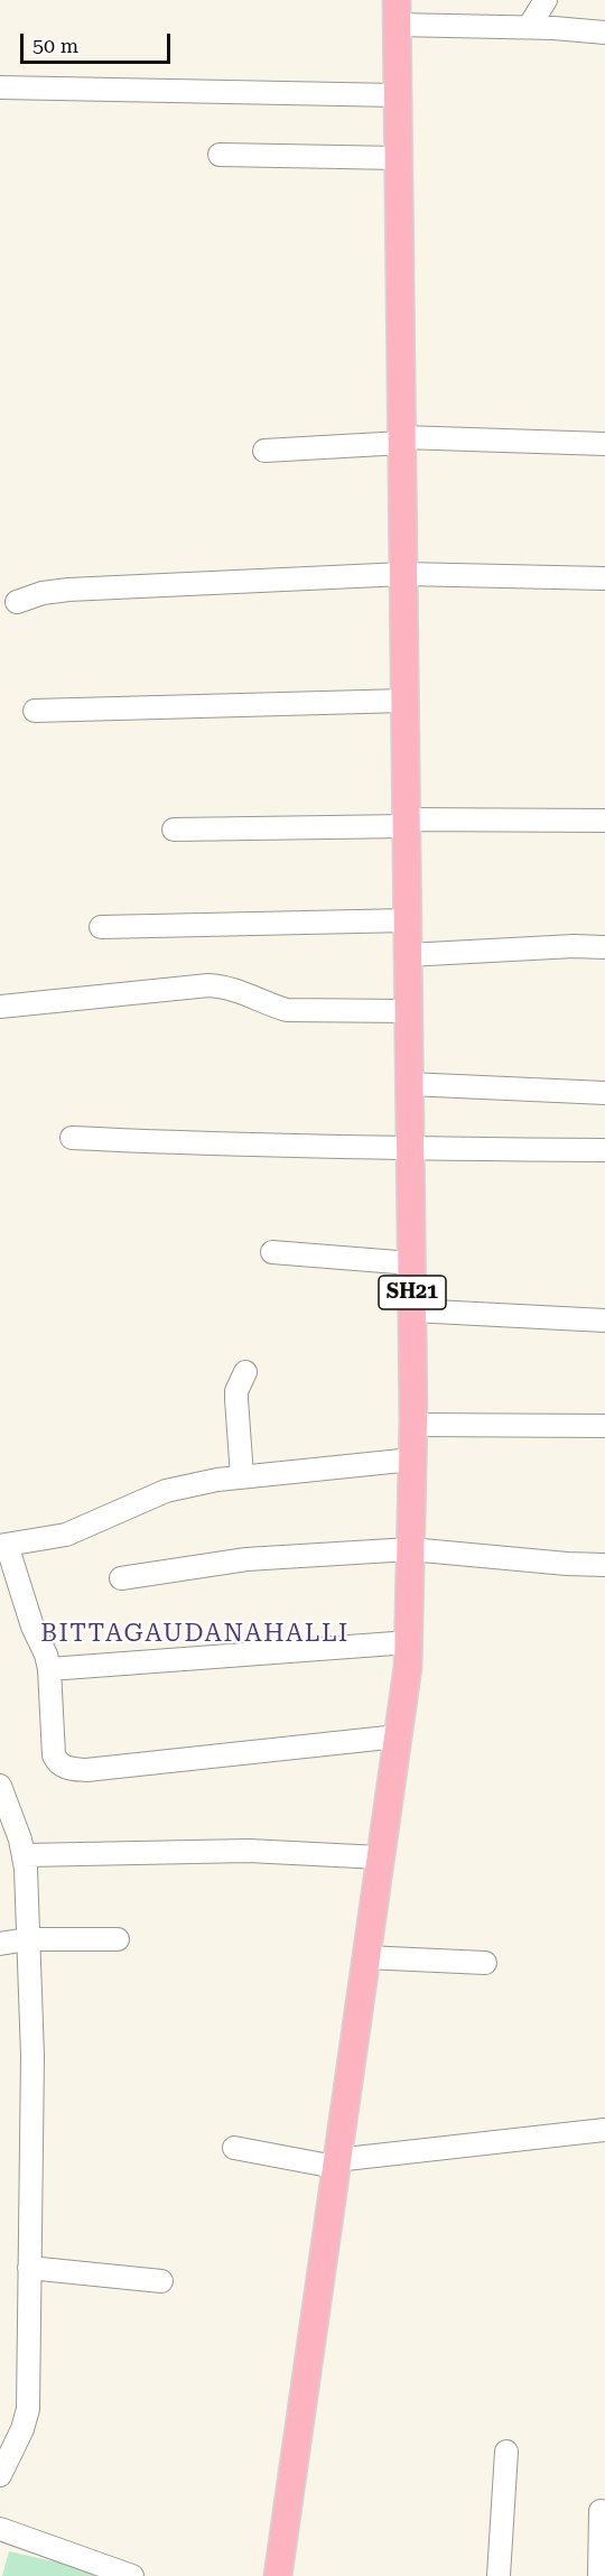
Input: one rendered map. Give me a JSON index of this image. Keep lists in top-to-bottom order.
{
  "streets": {
    "main road": ["SH21"]
  },
  "districts": ["BITTAGAUDANAHALLI"],
  "scale_bar": "50 m"
}
